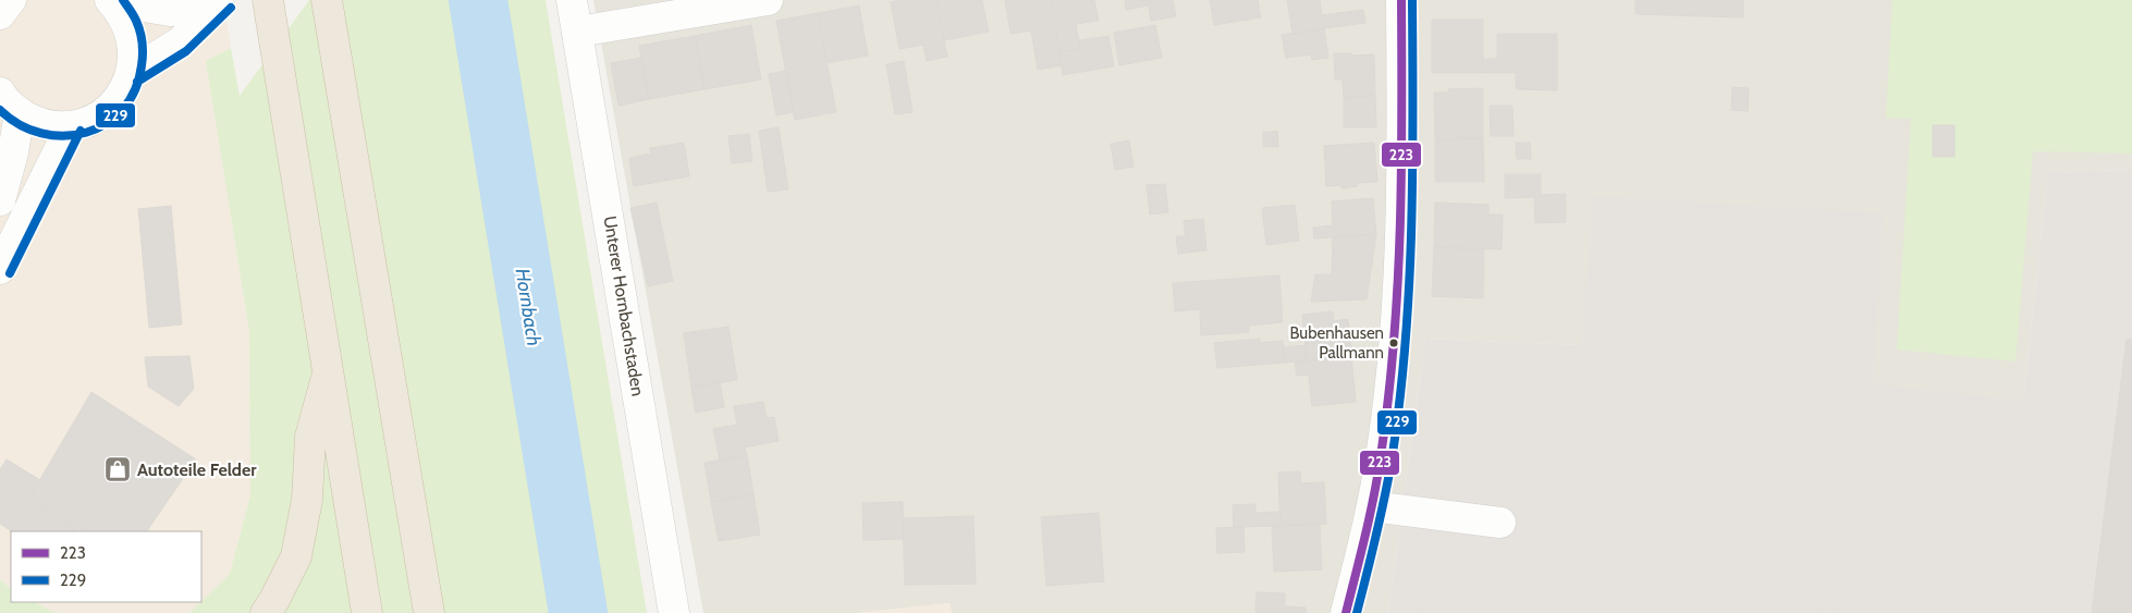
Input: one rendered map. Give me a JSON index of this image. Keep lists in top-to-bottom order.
{
  "streets": {
    "street": ["Unterer Hornbachstaden"]
  },
  "water": ["Hornbach"],
  "places": {
    "other": ["Bubenhausen Pallmann"],
    "shop": ["Autoteile Felder"]
  },
  "lines": ["transit line 223", "transit line 229"],
  "legend": ["223", "229"]
}
